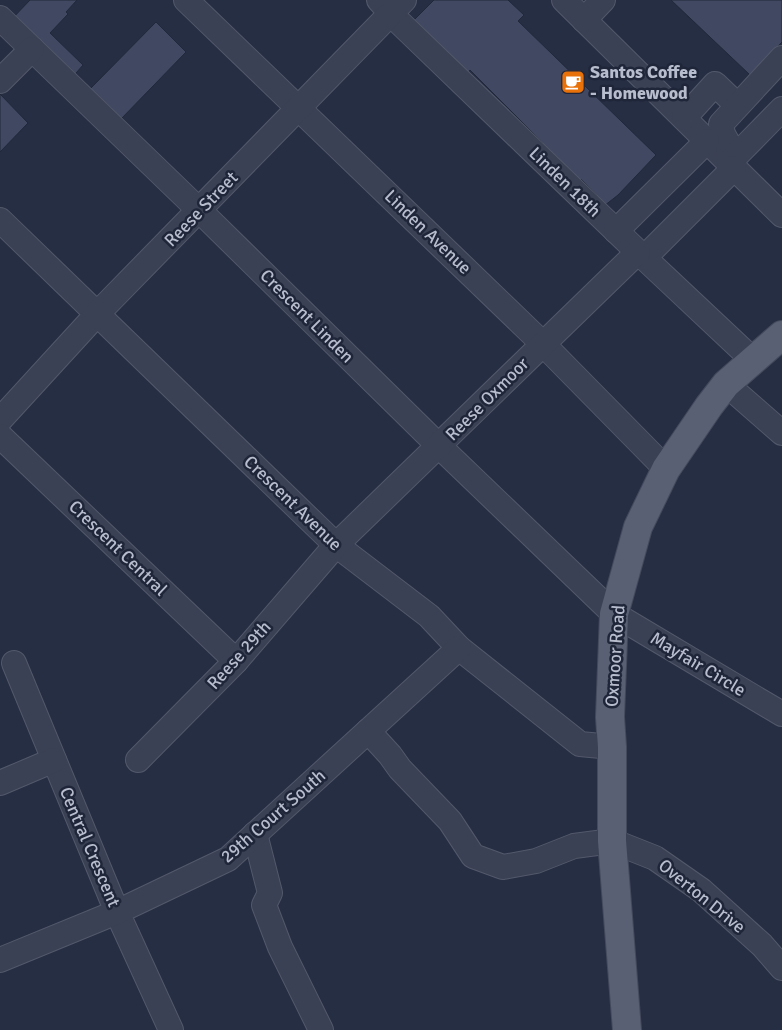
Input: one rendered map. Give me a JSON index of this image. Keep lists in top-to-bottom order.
{
  "streets": {
    "main road": ["Oxmoor Road"],
    "street": [
      "Linden 18th",
      "Reese Street",
      "Linden Avenue",
      "Crescent Linden",
      "Reese Oxmoor",
      "Crescent Avenue",
      "Crescent Central",
      "Reese 29th",
      "Mayfair Circle",
      "29th Court South",
      "Central Crescent",
      "Overton Drive"
    ]
  },
  "crossings": [
    ["Linden 18th", "Reese Street"],
    ["Linden 18th", "Reese Oxmoor"],
    ["Linden 18th", "Oxmoor Road"],
    ["Reese Street", "Linden Avenue"],
    ["Reese Street", "Crescent Linden"],
    ["Reese Street", "Crescent Avenue"],
    ["Linden Avenue", "Reese Oxmoor"],
    ["Linden Avenue", "Oxmoor Road"],
    ["Crescent Linden", "Reese Oxmoor"],
    ["Crescent Linden", "Oxmoor Road"],
    ["Crescent Linden", "Mayfair Circle"],
    ["Reese Oxmoor", "Crescent Avenue"],
    ["Reese Oxmoor", "Reese 29th"],
    ["Crescent Avenue", "Reese 29th"],
    ["Crescent Avenue", "Oxmoor Road"],
    ["Crescent Avenue", "29th Court South"],
    ["Crescent Central", "Reese 29th"],
    ["Oxmoor Road", "Mayfair Circle"],
    ["Oxmoor Road", "Overton Drive"],
    ["29th Court South", "Central Crescent"]
  ],
  "places": {
    "cafe": ["Santos Coffee - Homewood"]
  }
}
